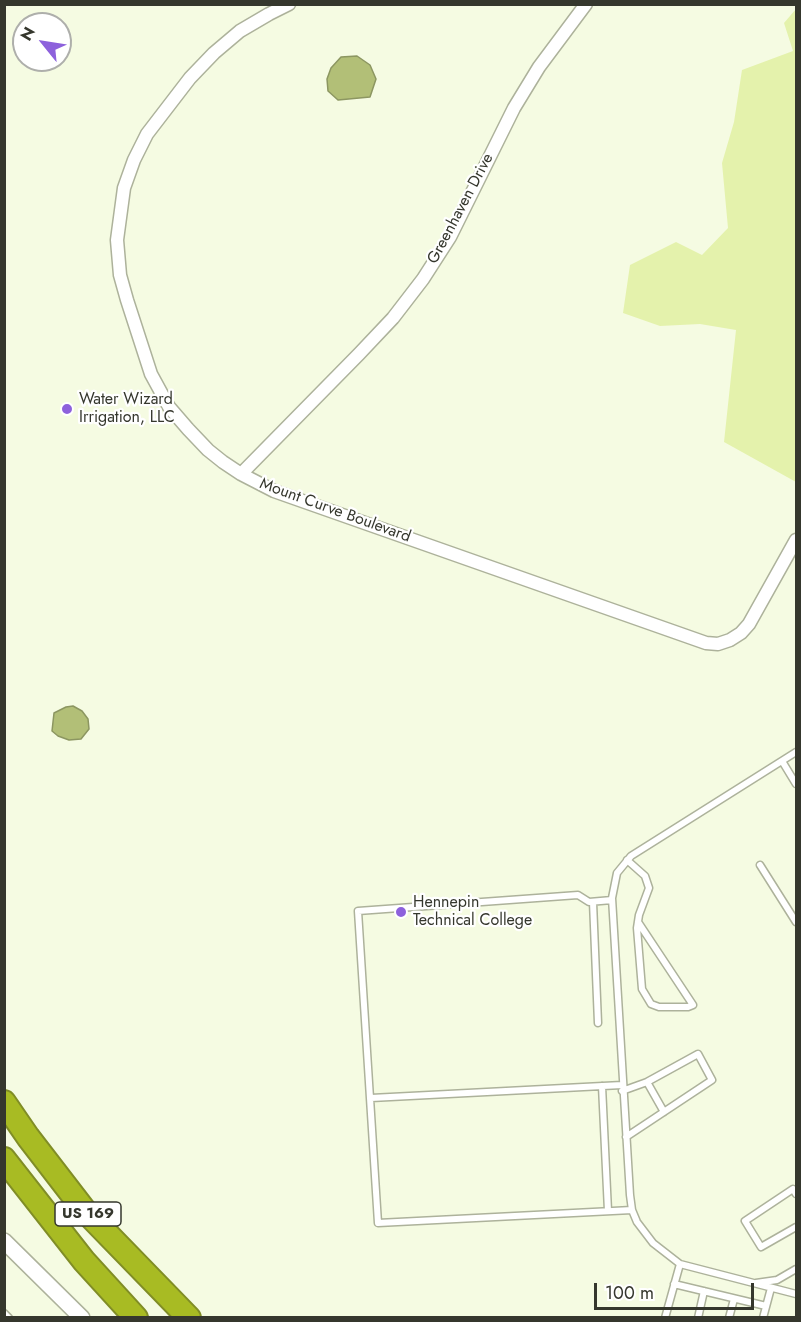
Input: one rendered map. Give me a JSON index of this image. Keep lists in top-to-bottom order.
{
  "streets": {
    "highway": ["US 169"],
    "street": ["Greenhaven Drive", "Mount Curve Boulevard"]
  },
  "crossings": [
    ["Greenhaven Drive", "Mount Curve Boulevard"]
  ],
  "places": ["Water Wizard Irrigation, LLC", "Hennepin Technical College"],
  "scale_bar": "100 m",
  "north": "top left"
}
